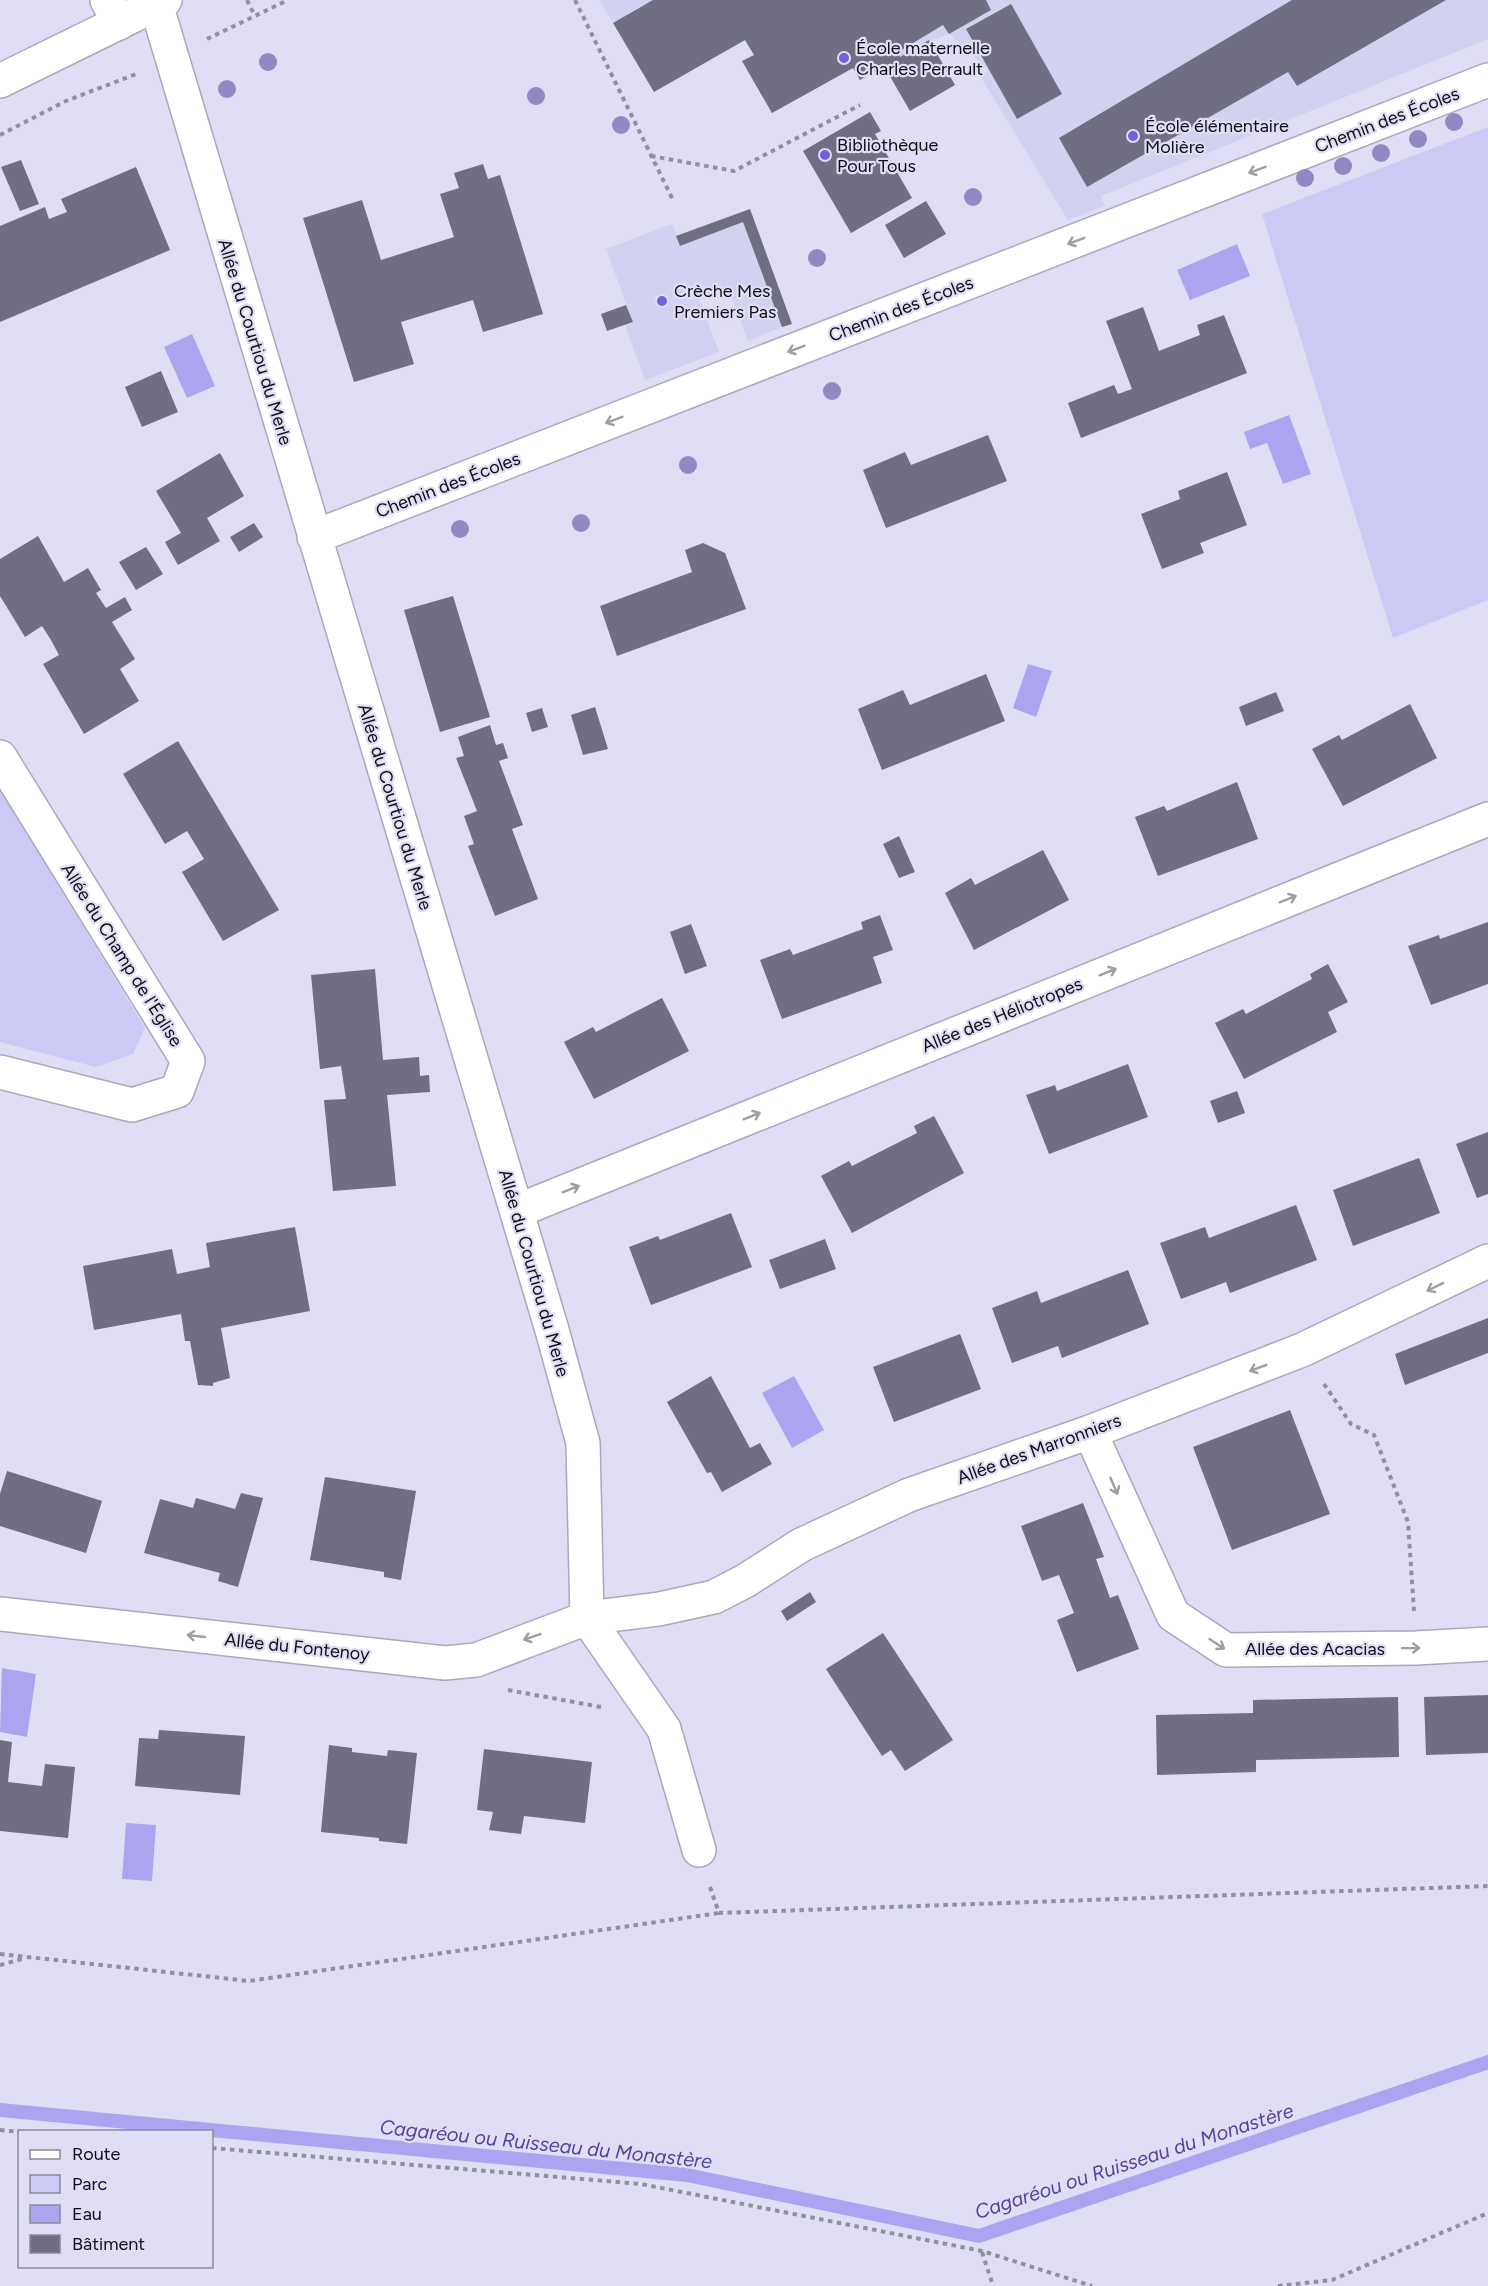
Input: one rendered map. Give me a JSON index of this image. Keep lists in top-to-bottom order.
{
  "streets": {
    "street": [
      "Chemin des Écoles",
      "Allée du Courtiou du Merle",
      "Allée du Champ de l'Église",
      "Allée des Héliotropes",
      "Allée des Marronniers",
      "Allée du Fontenoy",
      "Allée des Acacias"
    ]
  },
  "crossings": [
    ["Chemin des Écoles", "Allée du Courtiou du Merle"],
    ["Allée du Courtiou du Merle", "Allée des Héliotropes"],
    ["Allée du Courtiou du Merle", "Allée des Marronniers"],
    ["Allée du Courtiou du Merle", "Allée du Fontenoy"],
    ["Allée des Marronniers", "Allée du Fontenoy"],
    ["Allée des Marronniers", "Allée des Acacias"]
  ],
  "one_way": [
    "Chemin des Écoles",
    "Allée des Héliotropes",
    "Allée des Marronniers",
    "Allée du Fontenoy",
    "Allée des Acacias"
  ],
  "water": ["Cagaréou ou Ruisseau du Monastère"],
  "places": [
    "École maternelle Charles Perrault",
    "École élémentaire Molière",
    "Bibliothèque Pour Tous",
    "Crèche Mes Premiers Pas"
  ],
  "legend": [
    "Route",
    "Parc",
    "Eau",
    "Bâtiment"
  ]
}
